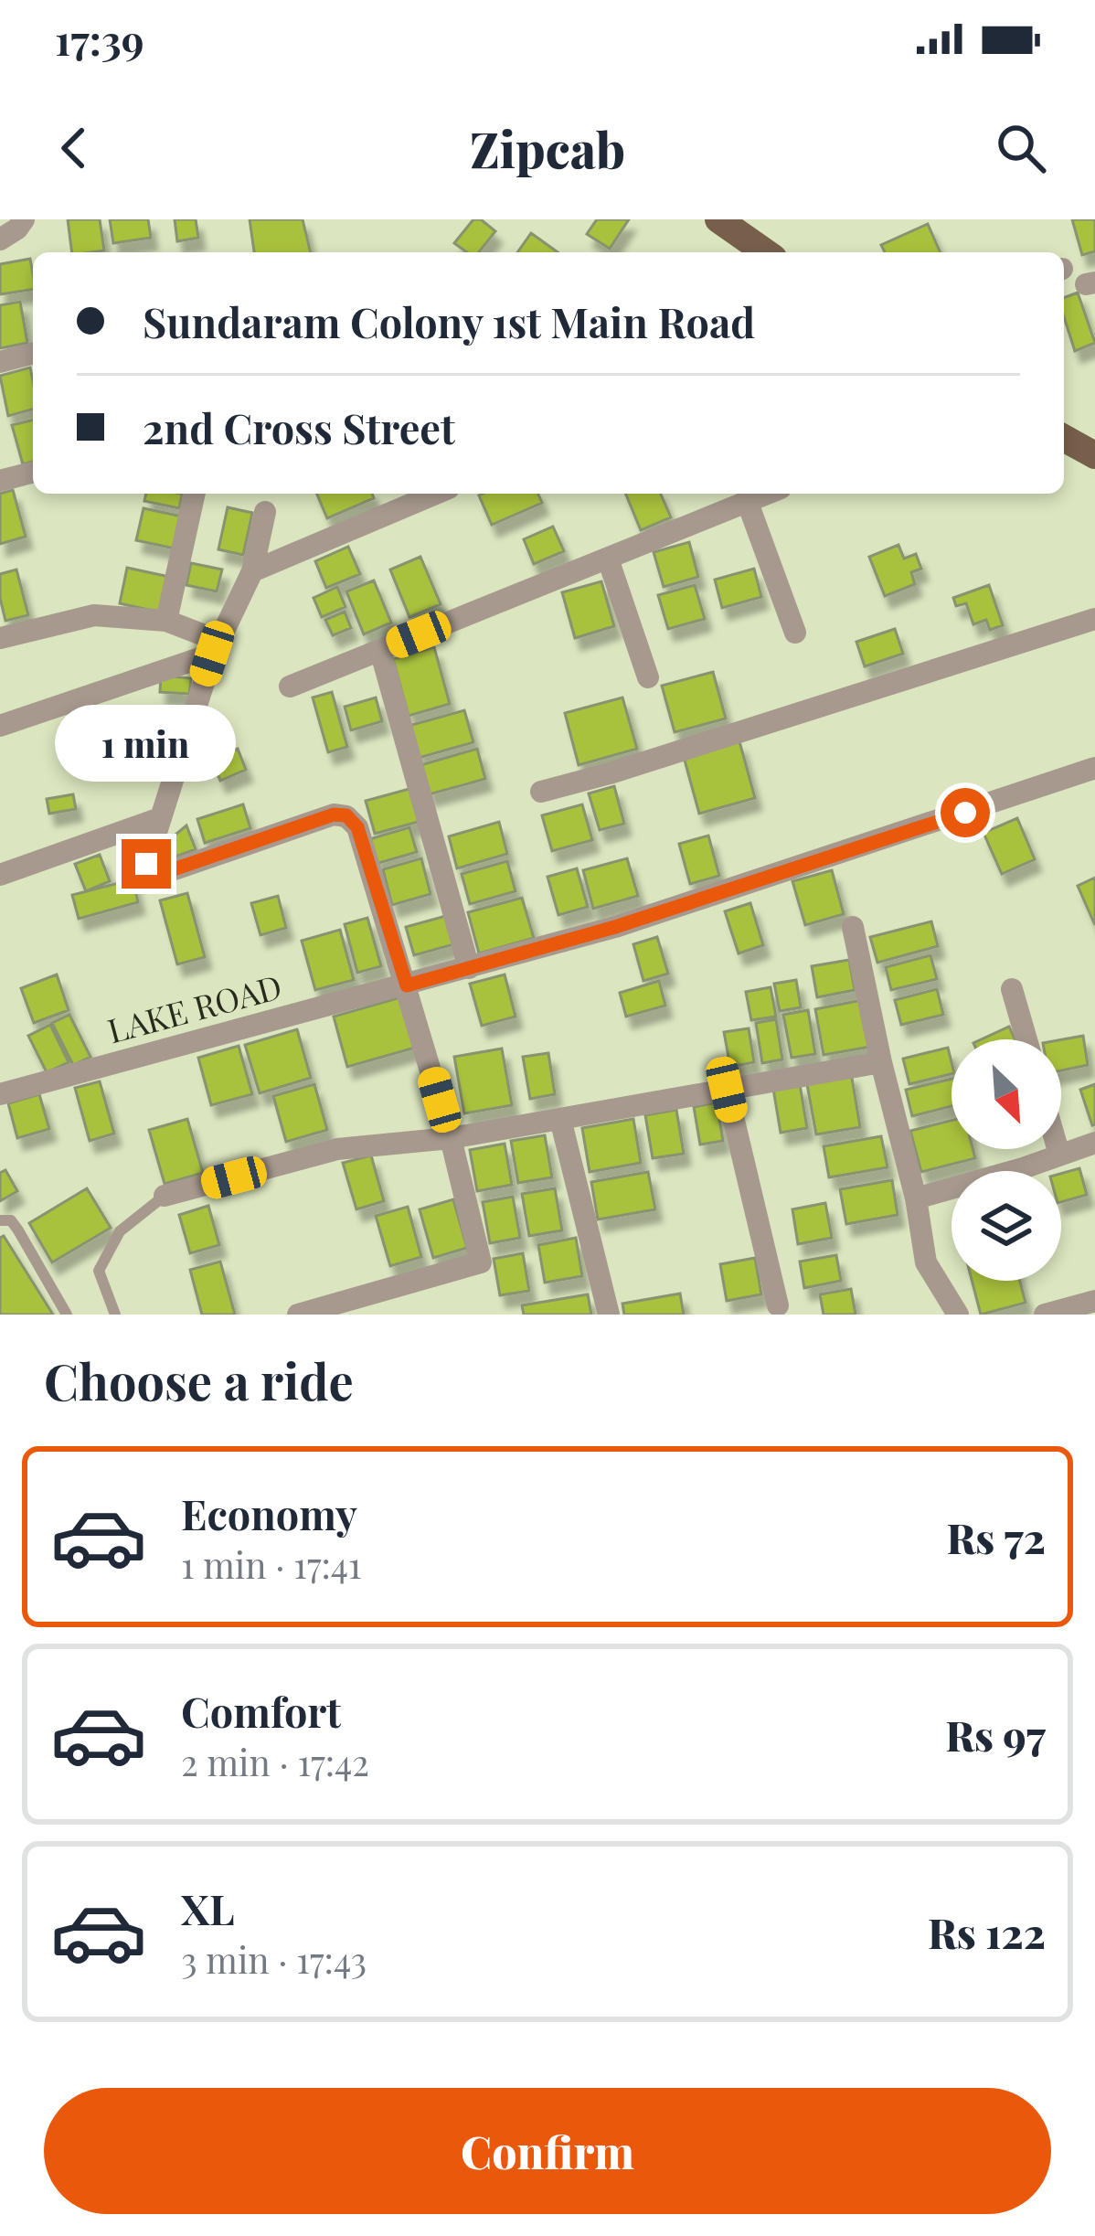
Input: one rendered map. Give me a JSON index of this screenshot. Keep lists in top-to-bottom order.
{
  "streets": {
    "street": ["LAKE ROAD"]
  },
  "north": "bottom right",
  "page": {
    "status": "17:39",
    "header": "Zipcab",
    "banner": ["Sundaram Colony 1st Main Road", "2nd Cross Street"],
    "bubble": "1 min",
    "heading": "Choose a ride",
    "list": [
      {
        "name": "Economy",
        "note": "1 min · 17:41",
        "value": "Rs 72"
      },
      {
        "name": "Comfort",
        "note": "2 min · 17:42",
        "value": "Rs 97"
      },
      {
        "name": "XL",
        "note": "3 min · 17:43",
        "value": "Rs 122"
      }
    ],
    "buttons": "Confirm"
  }
}
